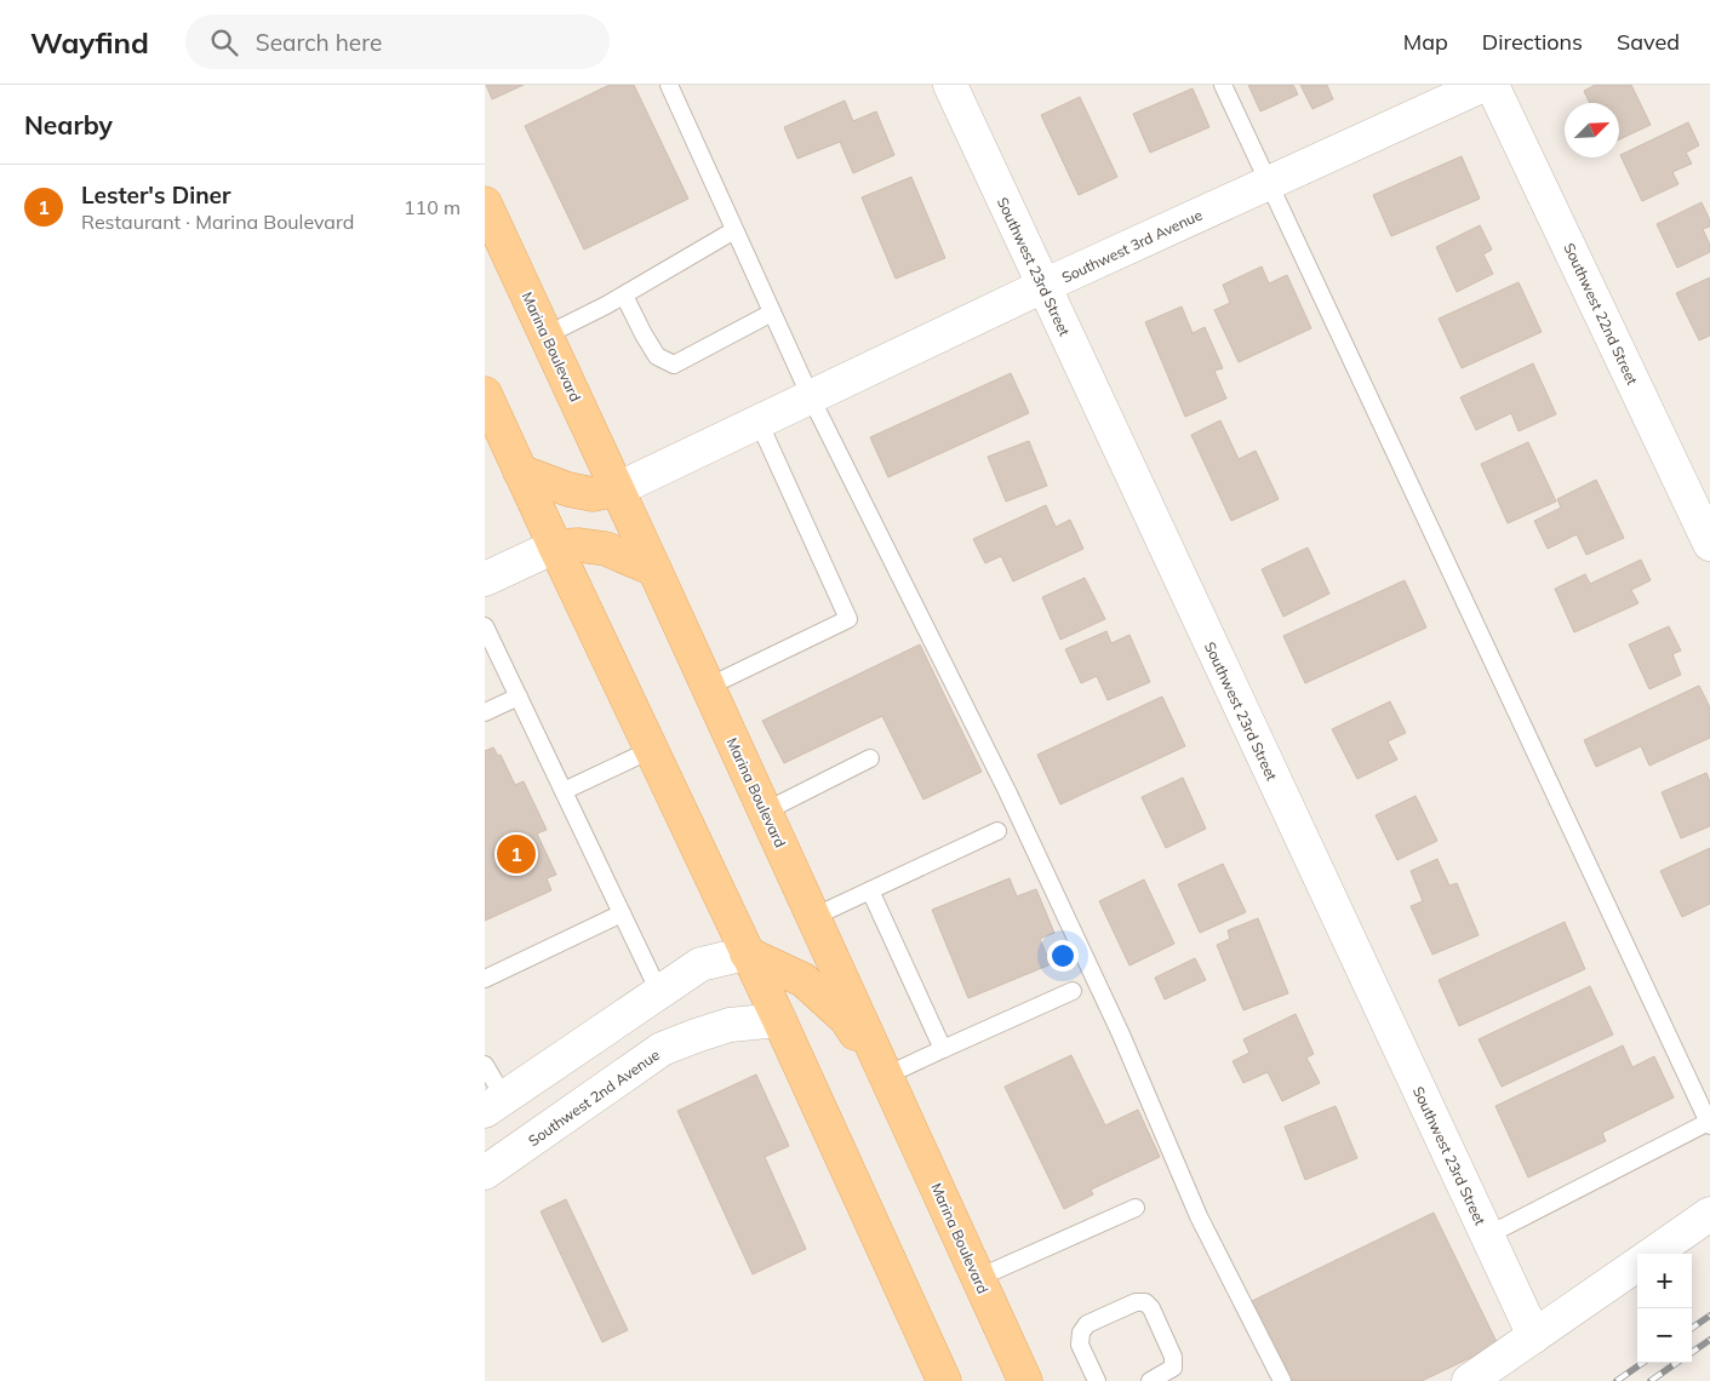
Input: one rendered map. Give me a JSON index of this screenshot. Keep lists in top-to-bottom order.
{
  "streets": {
    "main road": ["Marina Boulevard"],
    "street": [
      "Southwest 3rd Avenue",
      "Southwest 23rd Street",
      "Southwest 22nd Street",
      "Southwest 2nd Avenue"
    ]
  },
  "crossings": [
    ["Southwest 3rd Avenue", "Southwest 23rd Street"],
    ["Southwest 3rd Avenue", "Marina Boulevard"]
  ],
  "north": "top right",
  "page": {
    "header": "Wayfind",
    "search": "Search here",
    "nav": ["Map", "Directions", "Saved"],
    "heading": "Nearby",
    "list": [
      {
        "mark": "1",
        "name": "Lester's Diner",
        "note": "Restaurant · Marina Boulevard",
        "value": "110 m"
      }
    ],
    "pins": "1",
    "map_buttons": ["+", "−"]
  }
}
